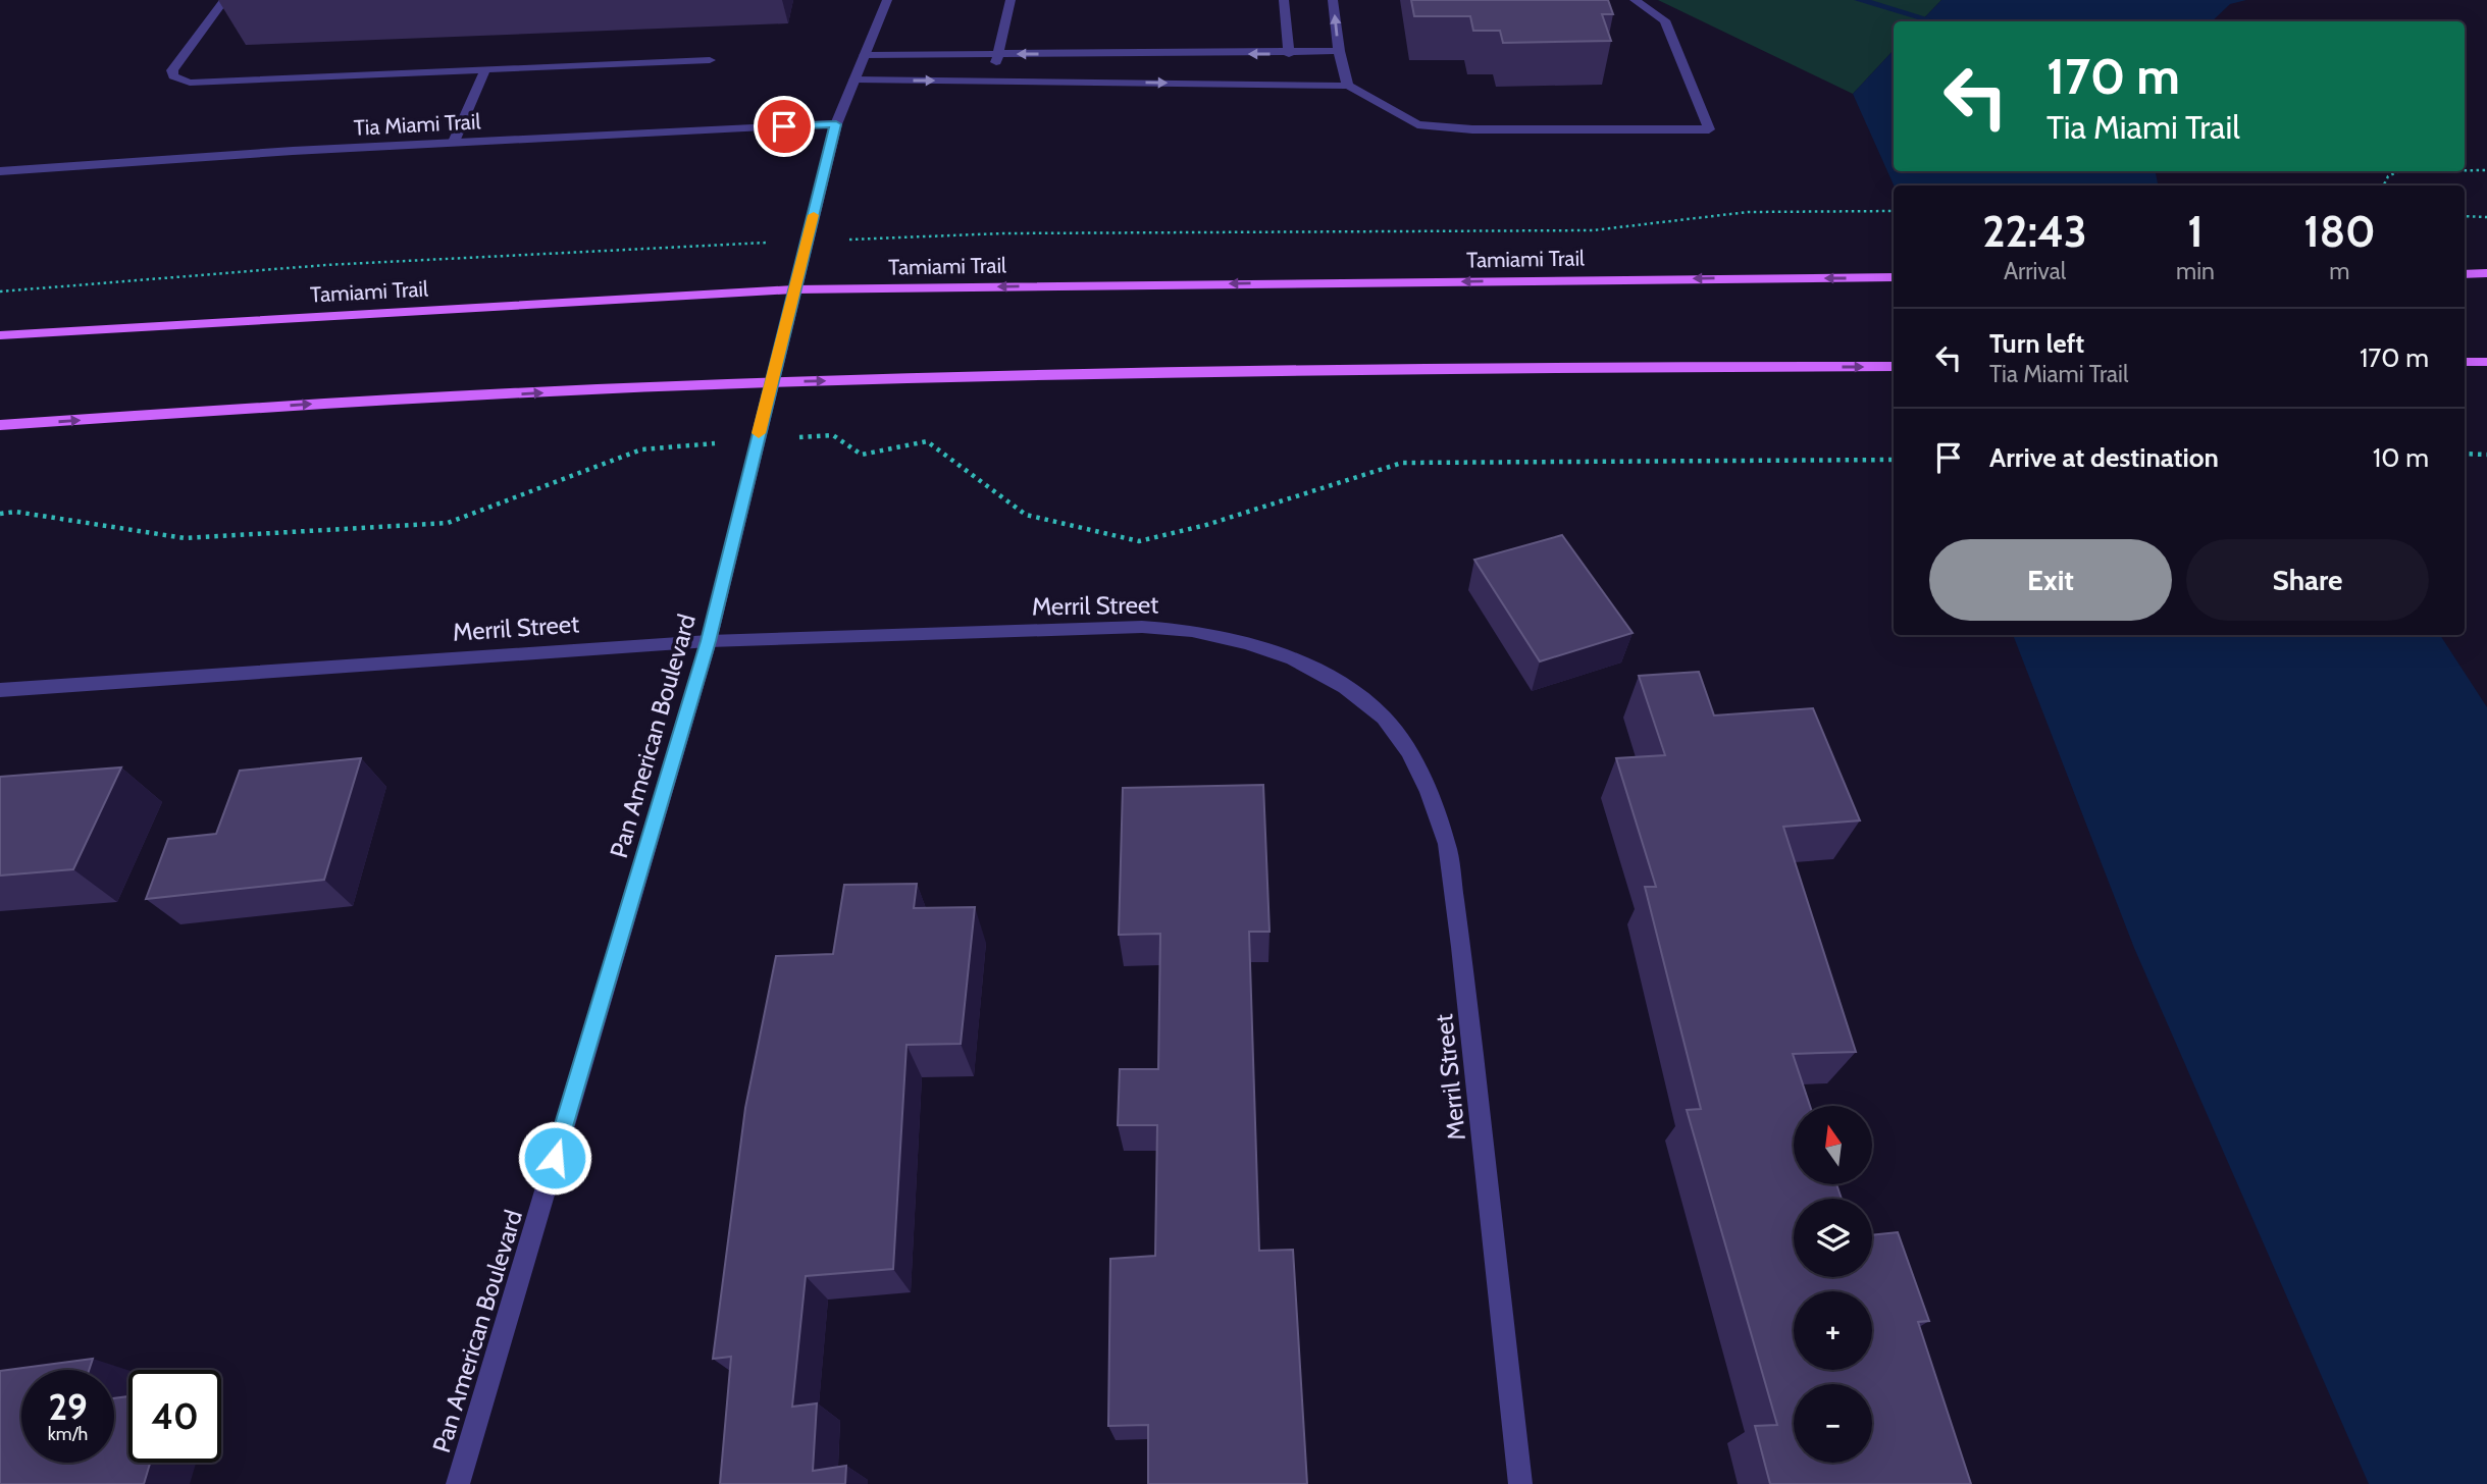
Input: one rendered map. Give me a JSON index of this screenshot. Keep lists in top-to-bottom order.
{
  "streets": {
    "main road": ["Tamiami Trail"],
    "street": ["Tia Miami Trail", "Merril Street", "Pan American Boulevard"]
  },
  "crossings": [
    ["Tia Miami Trail", "Pan American Boulevard"],
    ["Tamiami Trail", "Pan American Boulevard"],
    ["Merril Street", "Pan American Boulevard"]
  ],
  "north": "top",
  "page": {
    "turn": ["170 m", "Tia Miami Trail"],
    "eta": [
      "22:43",
      "Arrival",
      "1",
      "min",
      "180",
      "m"
    ],
    "list": [
      {
        "name": "Turn left",
        "note": "Tia Miami Trail",
        "value": "170 m"
      },
      {
        "name": "Arrive at destination",
        "value": "10 m"
      }
    ],
    "buttons": ["Exit", "Share"],
    "map_buttons": ["+", "−"],
    "speed": "29 km/h",
    "limit": "40"
  }
}
